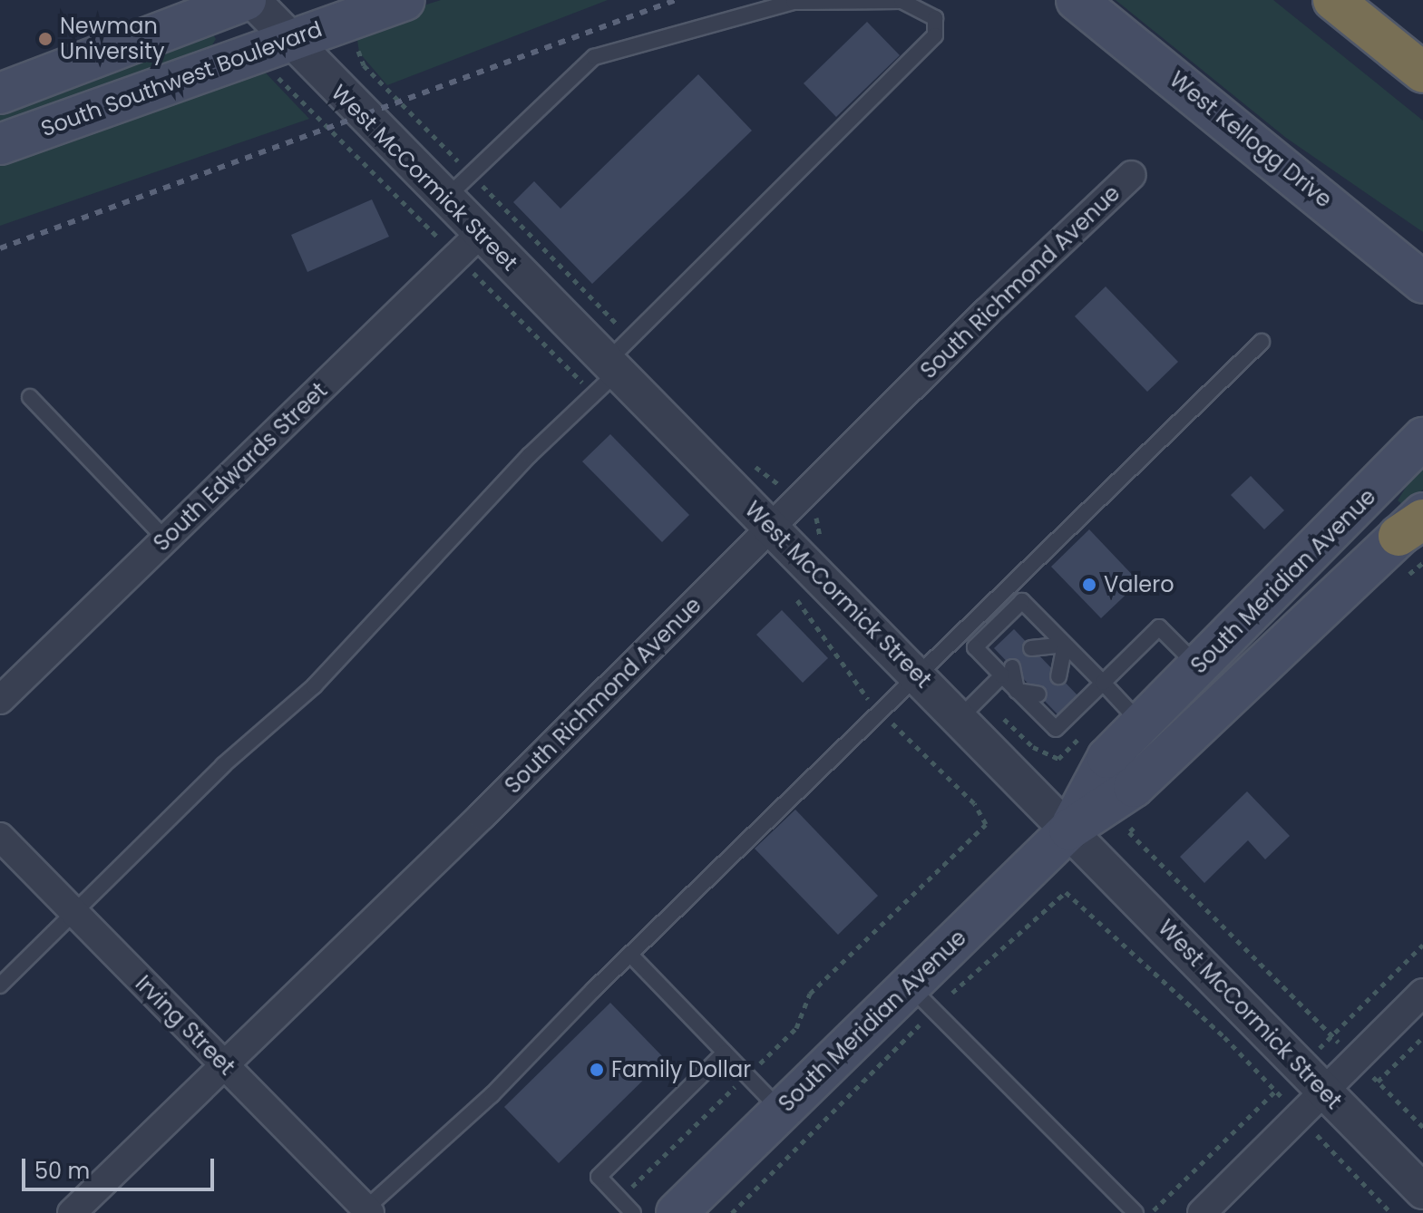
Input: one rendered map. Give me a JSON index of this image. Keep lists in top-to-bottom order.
{
  "streets": {
    "main road": ["South Southwest Boulevard", "West Kellogg Drive", "South Meridian Avenue"],
    "street": [
      "West McCormick Street",
      "South Richmond Avenue",
      "South Edwards Street",
      "Irving Street"
    ]
  },
  "crossings": [
    ["South Southwest Boulevard", "West McCormick Street"],
    ["West McCormick Street", "South Richmond Avenue"],
    ["West McCormick Street", "South Edwards Street"],
    ["West McCormick Street", "South Meridian Avenue"],
    ["South Richmond Avenue", "Irving Street"]
  ],
  "places": ["Newman University", "Valero", "Family Dollar"],
  "scale_bar": "50 m"
}
